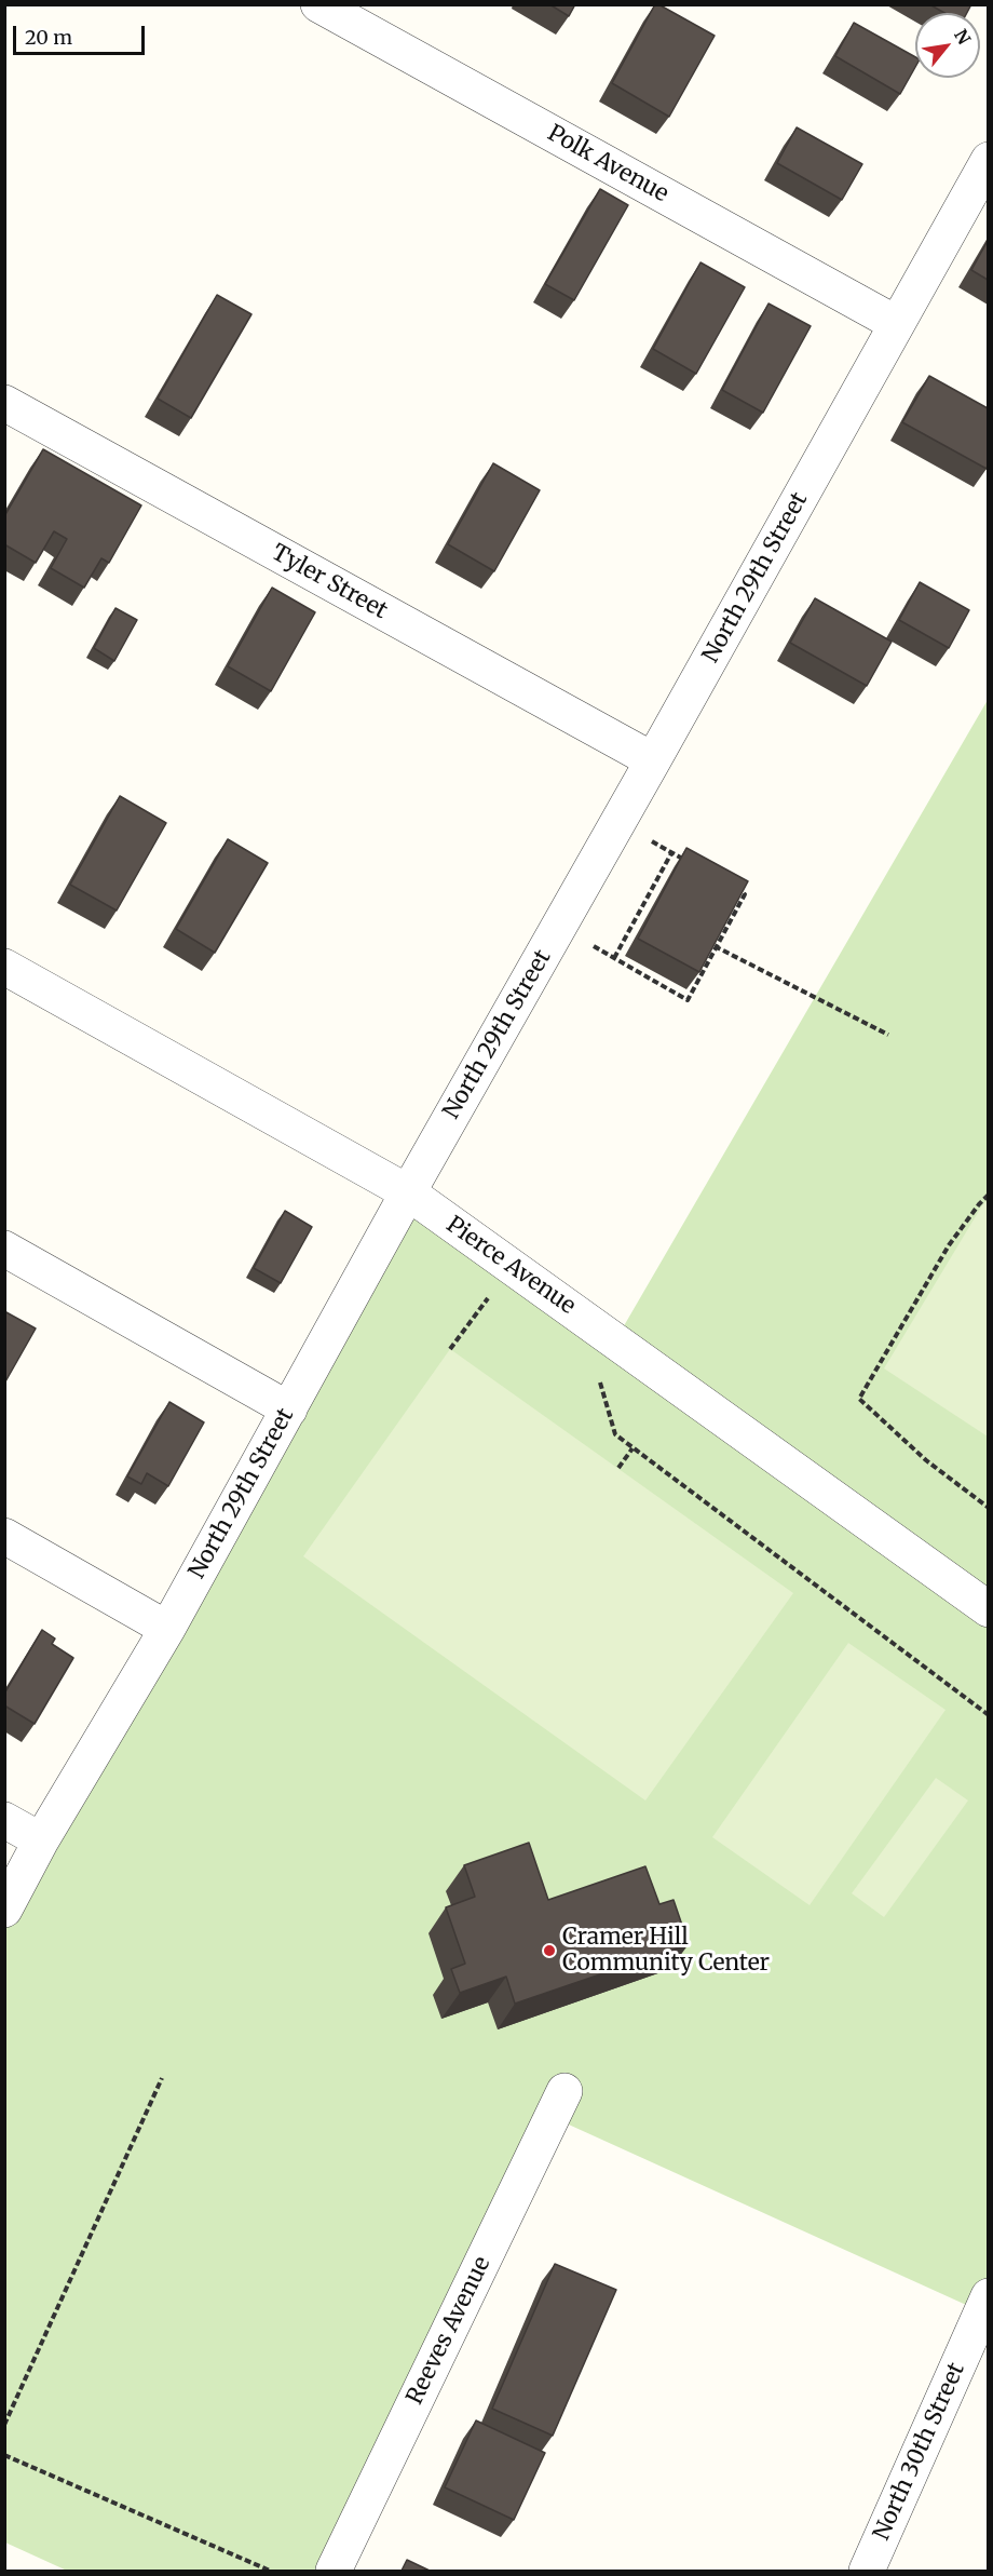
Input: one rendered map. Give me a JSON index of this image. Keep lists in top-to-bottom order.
{
  "streets": {
    "street": [
      "Polk Avenue",
      "North 29th Street",
      "Tyler Street",
      "Pierce Avenue",
      "Reeves Avenue",
      "North 30th Street"
    ]
  },
  "crossings": [
    ["Polk Avenue", "North 29th Street"],
    ["North 29th Street", "Tyler Street"],
    ["North 29th Street", "Pierce Avenue"]
  ],
  "places": ["Cramer Hill Community Center"],
  "scale_bar": "20 m",
  "north": "top right"
}
